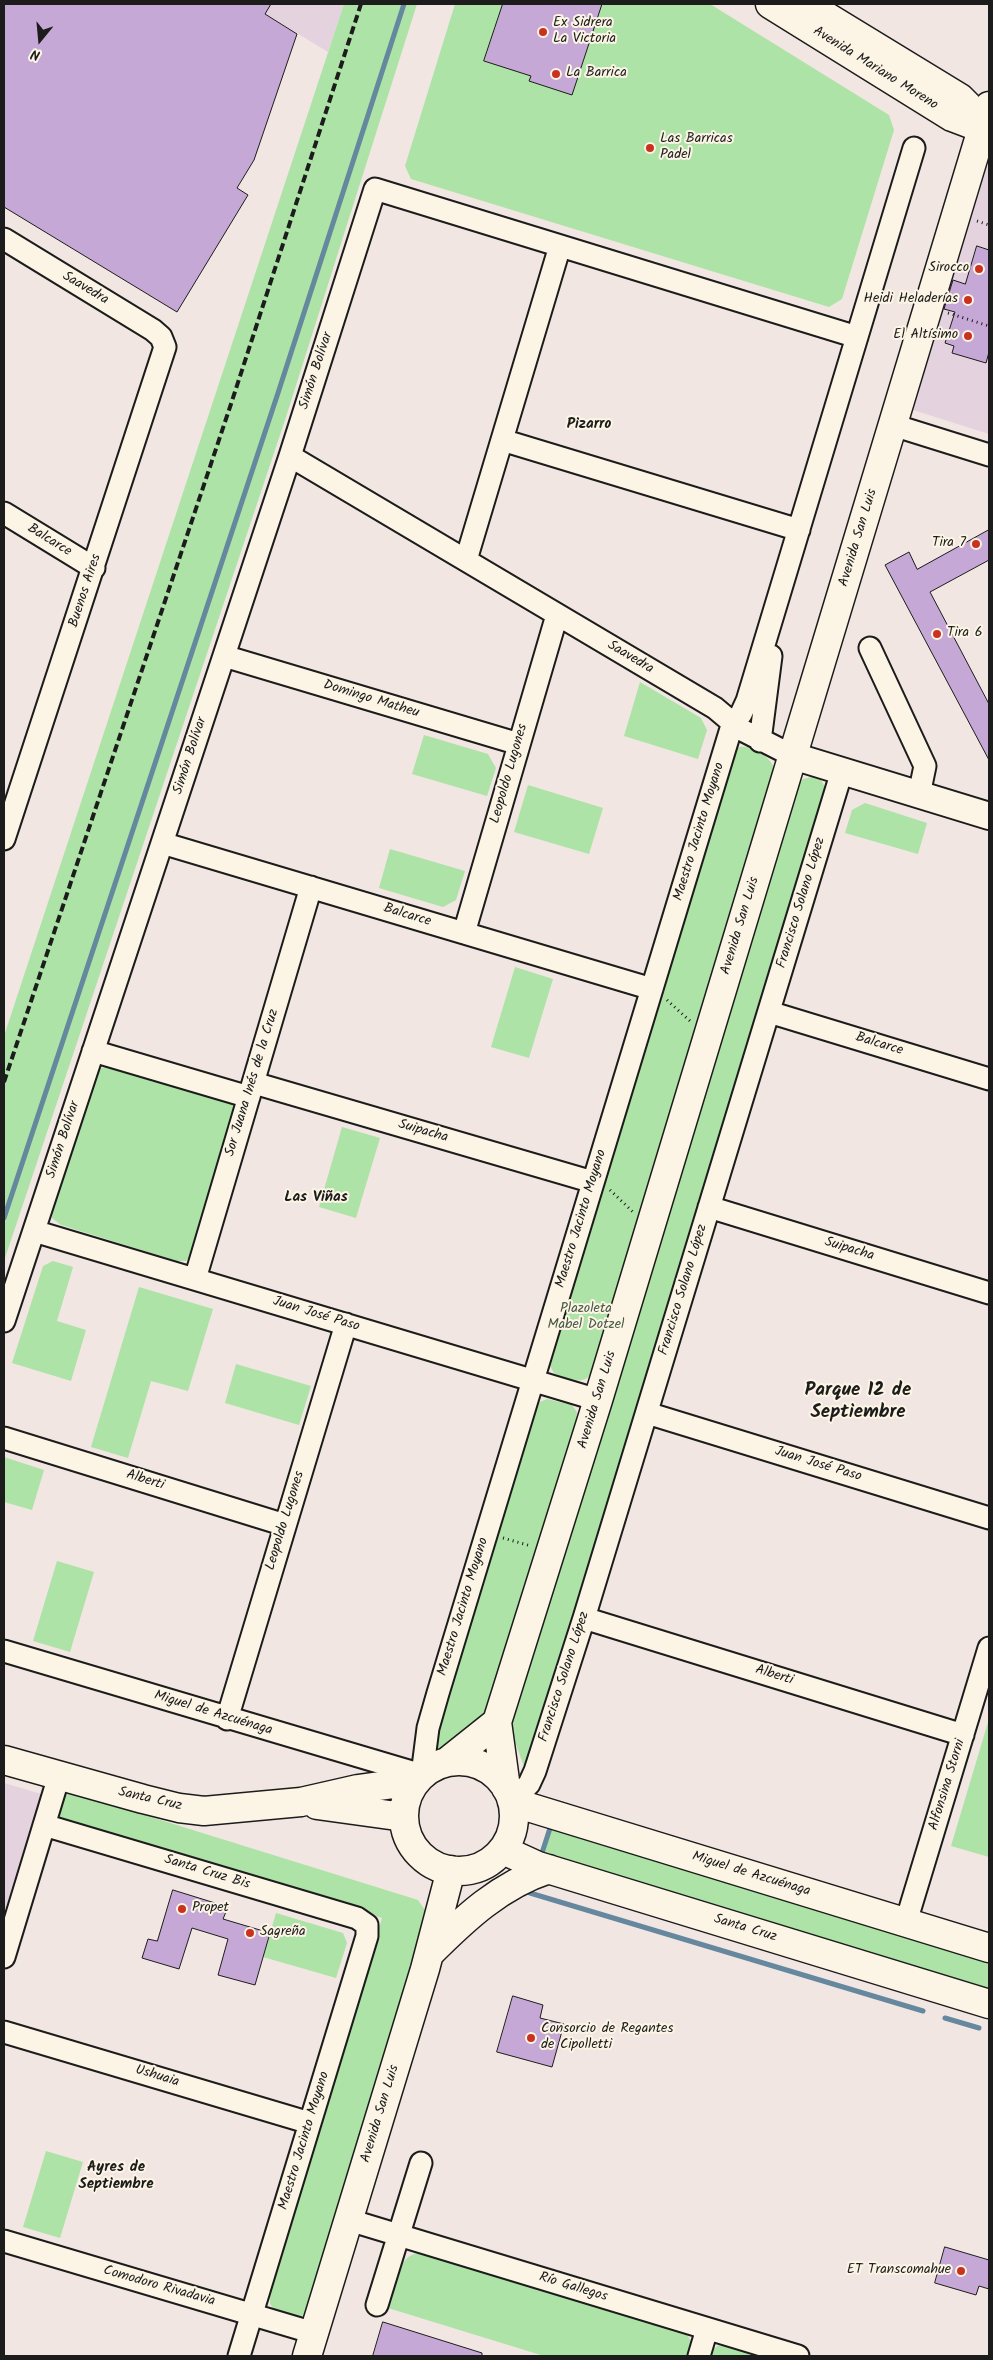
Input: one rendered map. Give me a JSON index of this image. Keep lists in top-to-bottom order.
{
  "streets": {
    "main road": [
      "Avenida Mariano Moreno",
      "Avenida San Luis",
      "Miguel de Azcuénaga",
      "Santa Cruz"
    ],
    "street": [
      "Saavedra",
      "Simón Bolívar",
      "Balcarce",
      "Buenos Aires",
      "Domingo Matheu",
      "Leopoldo Lugones",
      "Maestro Jacinto Moyano",
      "Francisco Solano López",
      "Sor Juana Inés de la Cruz",
      "Suipacha",
      "Juan José Paso",
      "Alberti",
      "Alfonsina Storni",
      "Santa Cruz Bis",
      "Ushuaia",
      "Comodoro Rivadavia",
      "Río Gallegos"
    ]
  },
  "crossings": [
    ["Avenida Mariano Moreno", "Avenida San Luis"],
    ["Saavedra", "Simón Bolívar"],
    ["Saavedra", "Avenida San Luis"],
    ["Saavedra", "Buenos Aires"],
    ["Saavedra", "Leopoldo Lugones"],
    ["Saavedra", "Maestro Jacinto Moyano"],
    ["Saavedra", "Francisco Solano López"],
    ["Simón Bolívar", "Balcarce"],
    ["Simón Bolívar", "Domingo Matheu"],
    ["Simón Bolívar", "Suipacha"],
    ["Simón Bolívar", "Juan José Paso"],
    ["Avenida San Luis", "Maestro Jacinto Moyano"],
    ["Avenida San Luis", "Francisco Solano López"],
    ["Avenida San Luis", "Juan José Paso"],
    ["Avenida San Luis", "Miguel de Azcuénaga"],
    ["Avenida San Luis", "Santa Cruz"],
    ["Avenida San Luis", "Comodoro Rivadavia"],
    ["Avenida San Luis", "Río Gallegos"],
    ["Balcarce", "Buenos Aires"],
    ["Balcarce", "Leopoldo Lugones"],
    ["Balcarce", "Maestro Jacinto Moyano"],
    ["Balcarce", "Francisco Solano López"],
    ["Balcarce", "Sor Juana Inés de la Cruz"],
    ["Domingo Matheu", "Leopoldo Lugones"],
    ["Leopoldo Lugones", "Juan José Paso"],
    ["Leopoldo Lugones", "Alberti"],
    ["Leopoldo Lugones", "Miguel de Azcuénaga"],
    ["Maestro Jacinto Moyano", "Francisco Solano López"],
    ["Maestro Jacinto Moyano", "Suipacha"],
    ["Maestro Jacinto Moyano", "Juan José Paso"],
    ["Maestro Jacinto Moyano", "Miguel de Azcuénaga"],
    ["Maestro Jacinto Moyano", "Santa Cruz"],
    ["Maestro Jacinto Moyano", "Santa Cruz Bis"],
    ["Maestro Jacinto Moyano", "Ushuaia"],
    ["Maestro Jacinto Moyano", "Comodoro Rivadavia"],
    ["Francisco Solano López", "Suipacha"],
    ["Francisco Solano López", "Juan José Paso"],
    ["Francisco Solano López", "Alberti"],
    ["Francisco Solano López", "Miguel de Azcuénaga"],
    ["Francisco Solano López", "Santa Cruz"],
    ["Sor Juana Inés de la Cruz", "Suipacha"],
    ["Sor Juana Inés de la Cruz", "Juan José Paso"],
    ["Alberti", "Alfonsina Storni"],
    ["Miguel de Azcuénaga", "Alfonsina Storni"],
    ["Miguel de Azcuénaga", "Santa Cruz"]
  ],
  "districts": [
    "Pizarro",
    "Las Viñas",
    "Parque 12 de Septiembre",
    "Ayres de Septiembre"
  ],
  "parks": ["Plazoleta Mabel Dotzel"],
  "places": [
    "Ex Sidrera La Victoria",
    "La Barrica",
    "Las Barricas Padel",
    "Sirocco",
    "Heidi Heladerías",
    "El Altísimo",
    "Tira 7",
    "Tira 6",
    "Propet",
    "Sagreña",
    "Consorcio de Regantes de Cipolletti",
    "ET Transcomahue"
  ],
  "north": "bottom"
}
